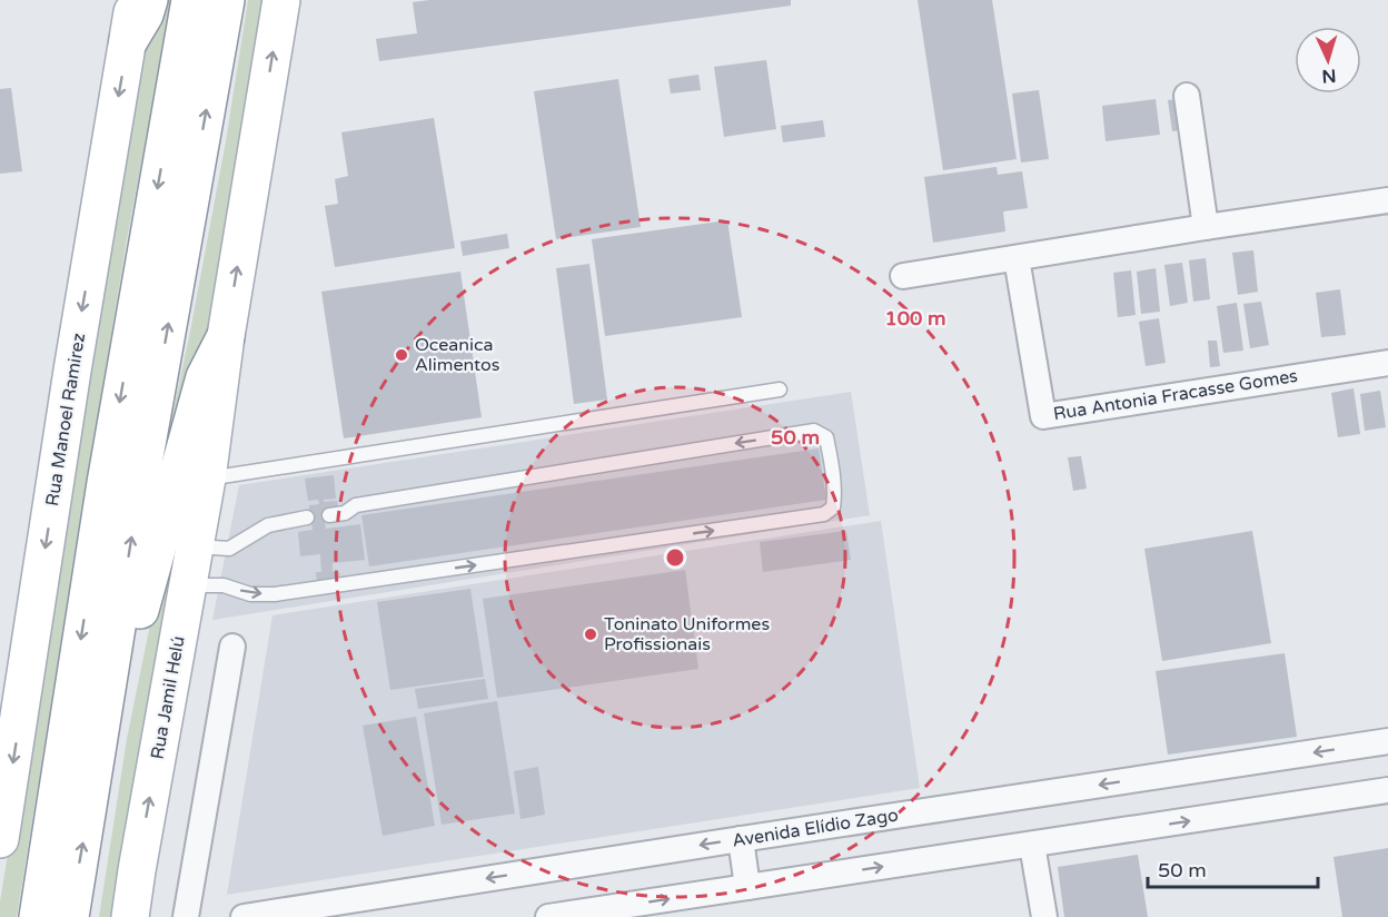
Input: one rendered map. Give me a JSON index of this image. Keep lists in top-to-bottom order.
{
  "streets": {
    "main road": ["Rua Manoel Ramirez", "Rua Jamil Helú"],
    "street": ["Rua Antonia Fracasse Gomes", "Avenida Elídio Zago"]
  },
  "places": ["Oceanica Alimentos", "Toninato Uniformes Profissionais"],
  "scale_bar": "50 m",
  "north": "bottom",
  "rings": ["100 m", "50 m"]
}
